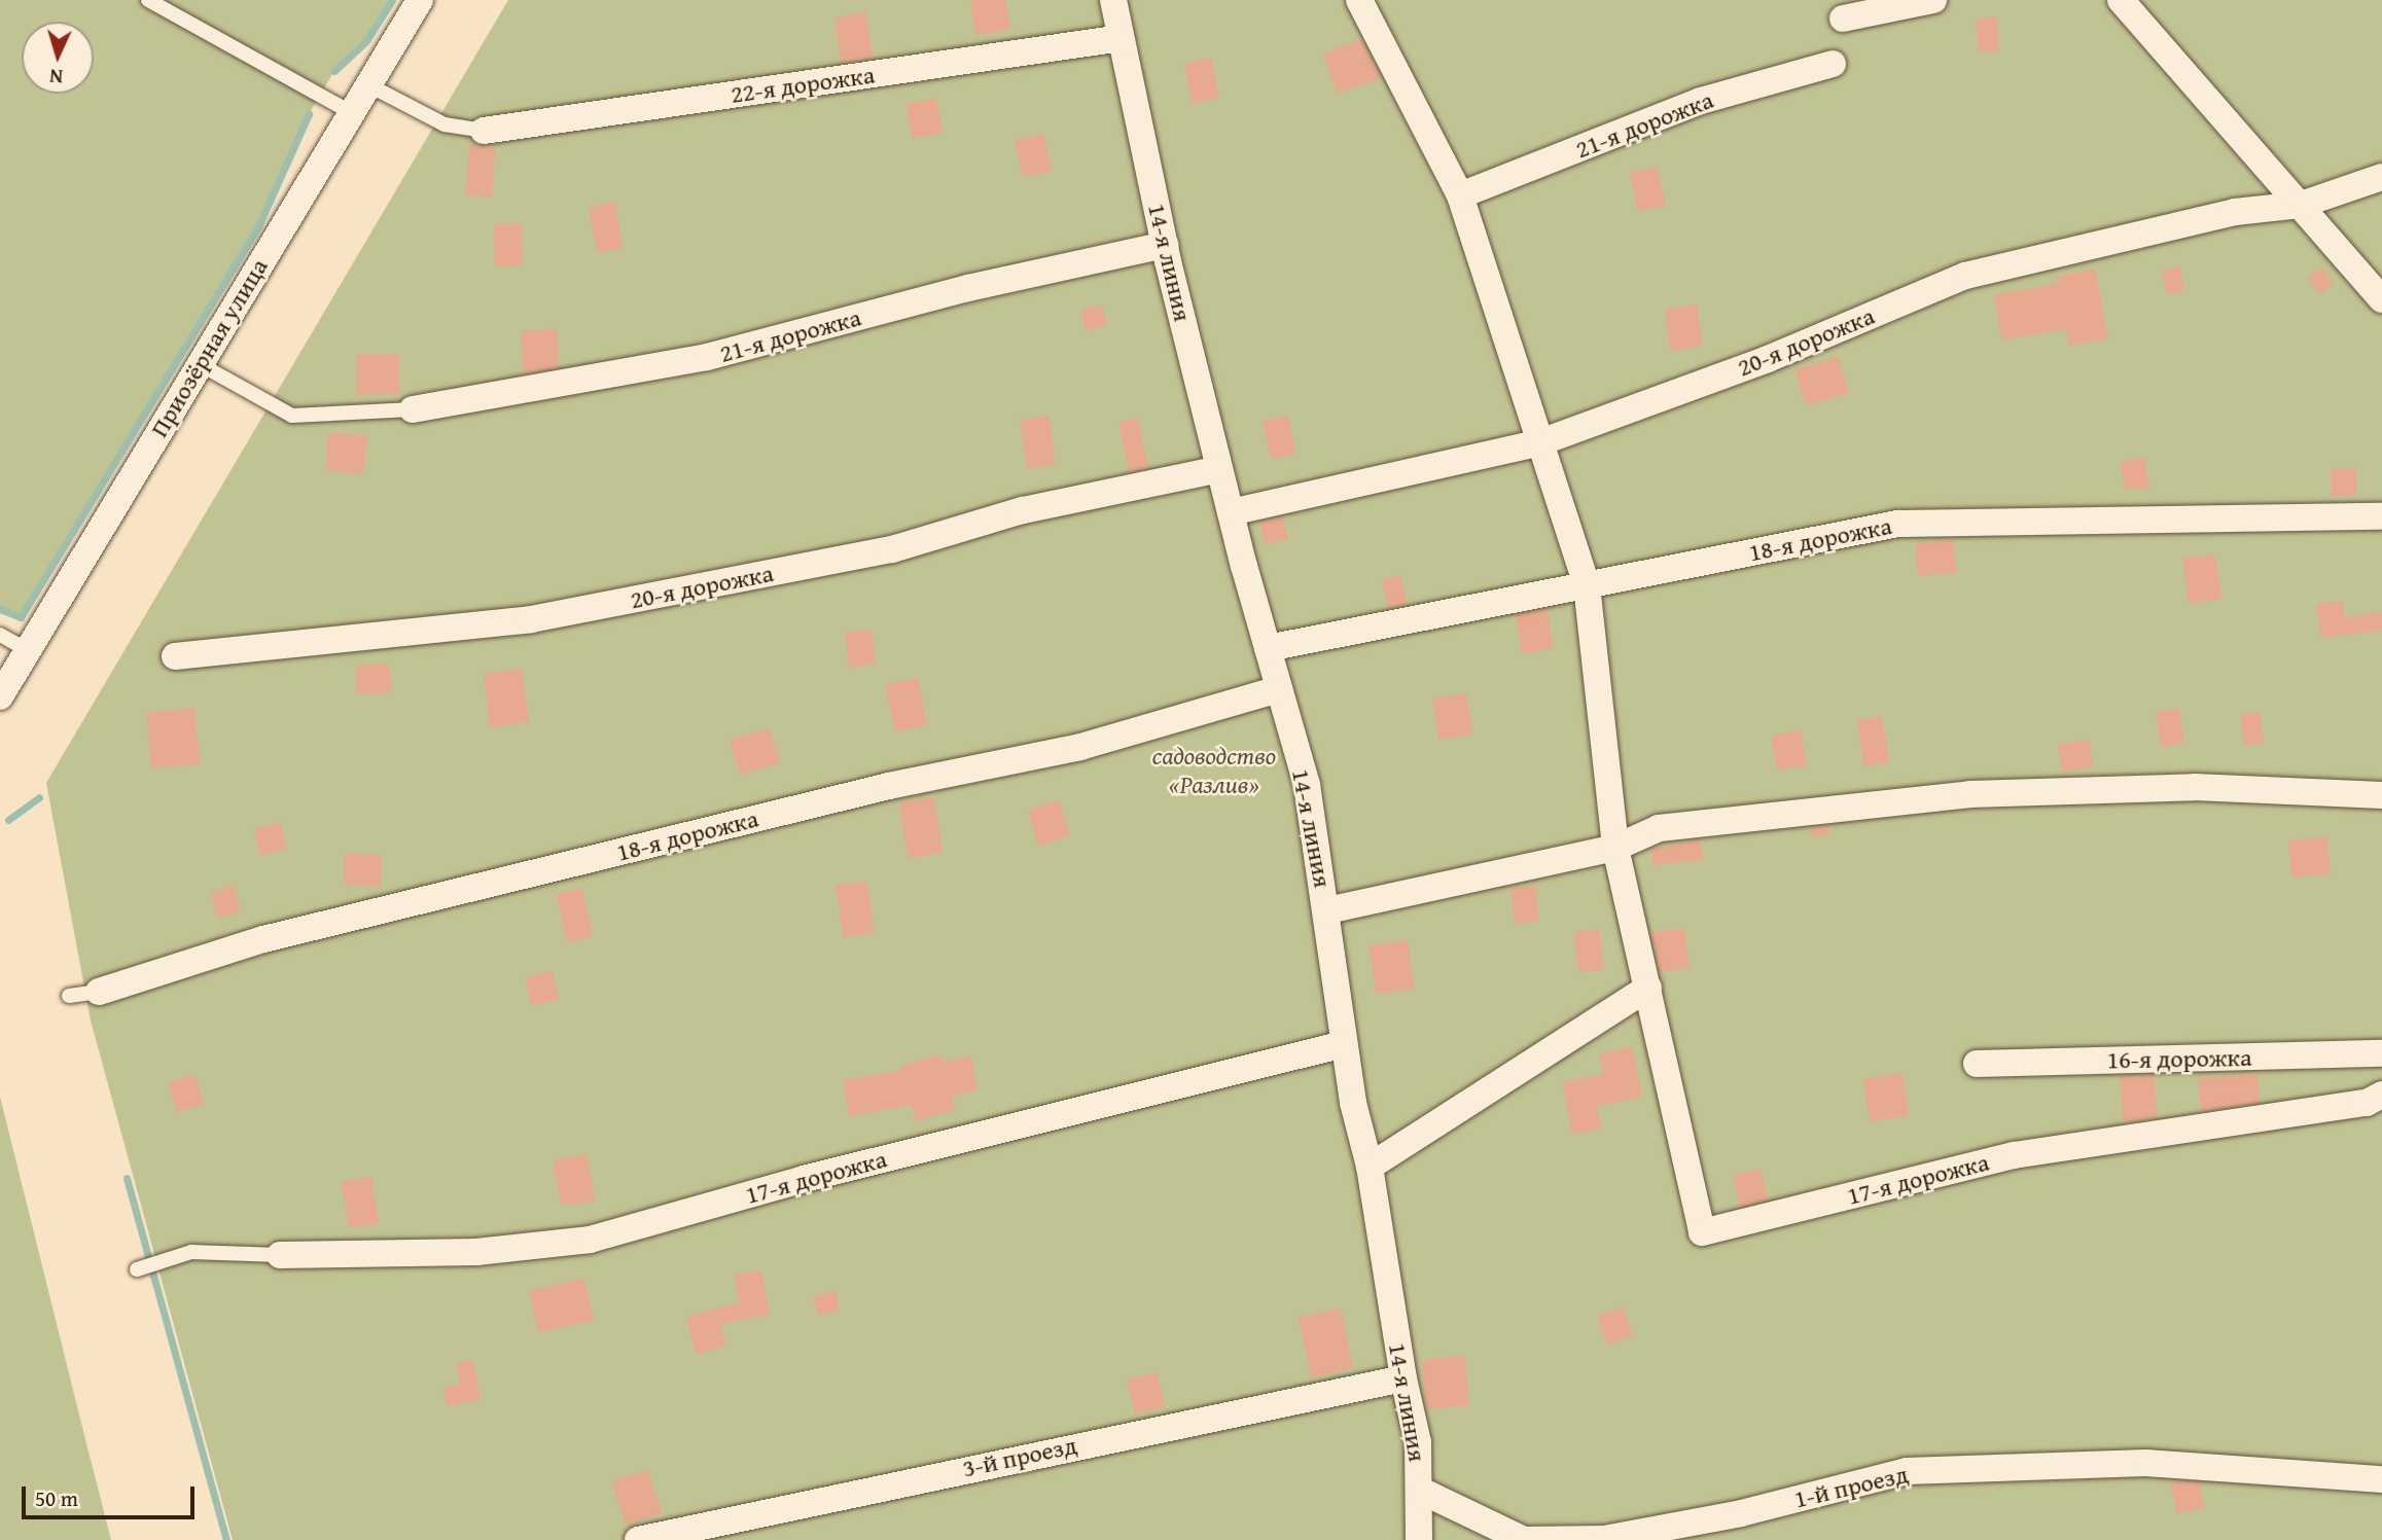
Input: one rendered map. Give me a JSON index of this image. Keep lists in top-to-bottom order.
{
  "streets": {
    "street": [
      "22-я дорожка",
      "21-я дорожка",
      "14-я линия",
      "20-я дорожка",
      "Приозёрная улица",
      "18-я дорожка",
      "16-я дорожка",
      "17-я дорожка",
      "3-й проезд",
      "1-й проезд"
    ]
  },
  "crossings": [
    ["22-я дорожка", "14-я линия"],
    ["21-я дорожка", "14-я линия"],
    ["21-я дорожка", "17-я дорожка"],
    ["14-я линия", "20-я дорожка"],
    ["14-я линия", "18-я дорожка"],
    ["14-я линия", "17-я дорожка"],
    ["14-я линия", "3-й проезд"],
    ["14-я линия", "1-й проезд"],
    ["20-я дорожка", "17-я дорожка"],
    ["18-я дорожка", "17-я дорожка"]
  ],
  "parks": ["садоводство «Разлив»"],
  "scale_bar": "50 m",
  "north": "bottom"
}
